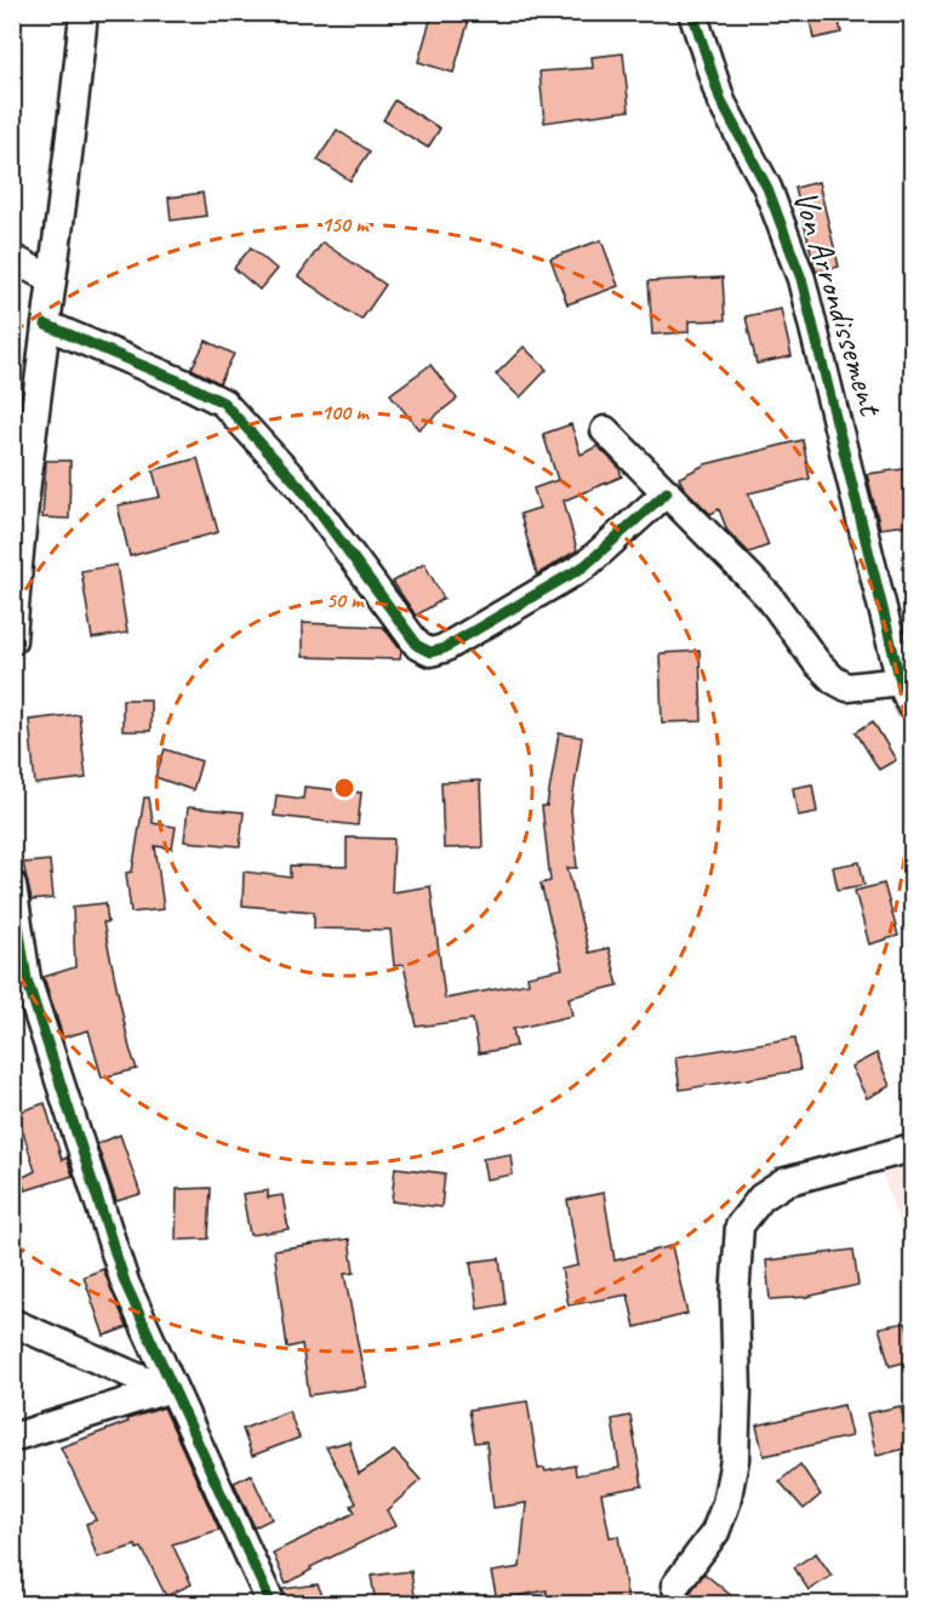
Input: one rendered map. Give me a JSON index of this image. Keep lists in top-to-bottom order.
{
  "streets": {
    "street": ["Von Arrondissement"]
  },
  "rings": ["150 m", "100 m", "50 m"]
}
